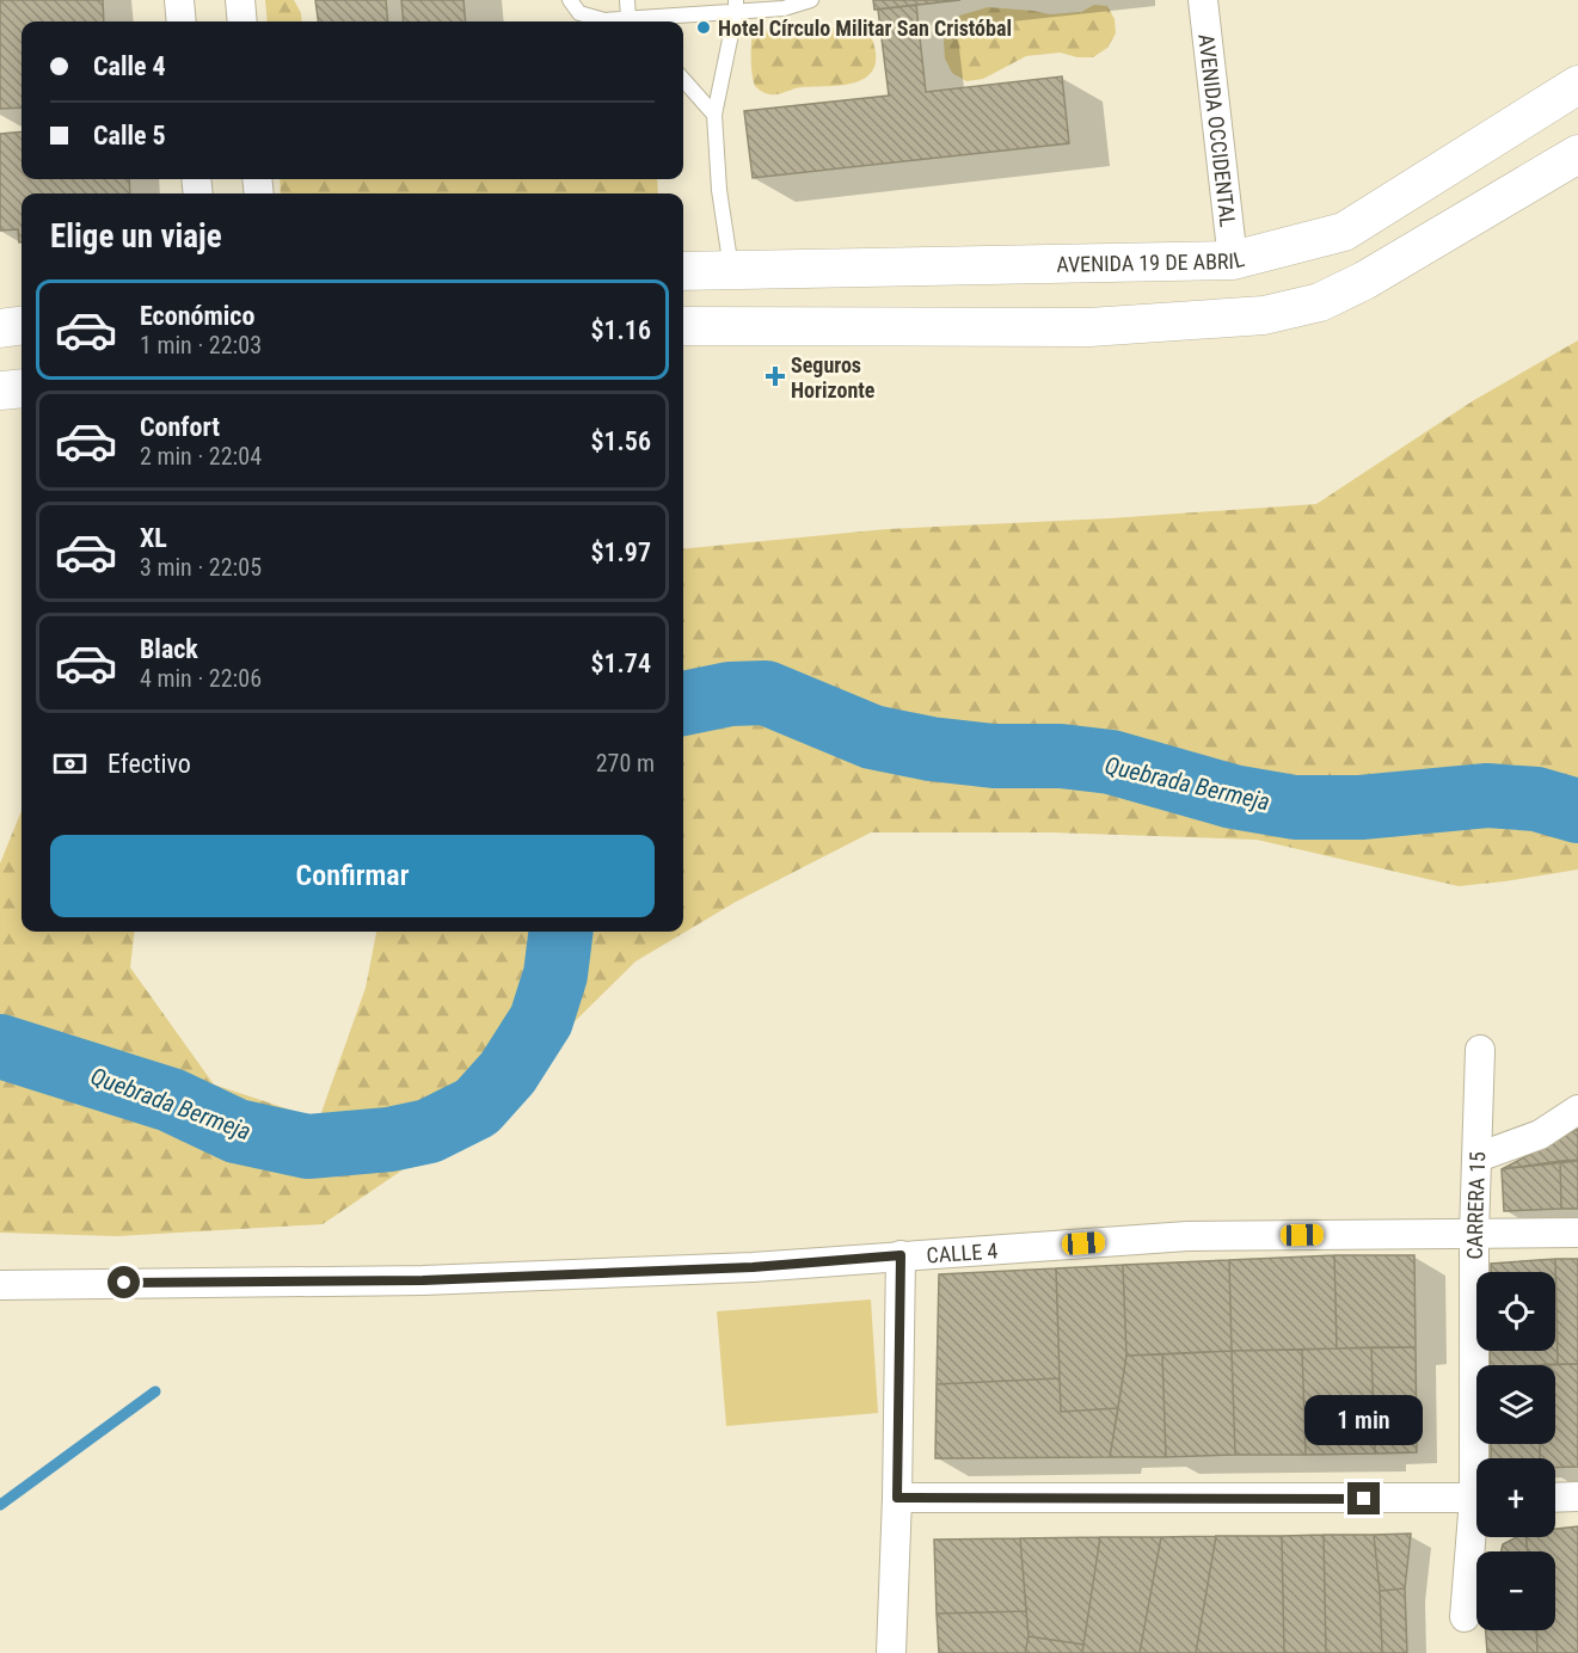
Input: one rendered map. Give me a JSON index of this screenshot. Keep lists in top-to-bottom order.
{
  "streets": {
    "street": [
      "AVENIDA OCCIDENTAL",
      "AVENIDA 19 DE ABRIL",
      "CARRERA 15",
      "CALLE 4"
    ]
  },
  "crossings": [
    ["AVENIDA OCCIDENTAL", "AVENIDA 19 DE ABRIL"],
    ["CARRERA 15", "CALLE 4"]
  ],
  "water": ["Quebrada Bermeja"],
  "places": {
    "other": ["Hotel Círculo Militar San Cristóbal"],
    "health": ["Seguros Horizonte"]
  },
  "page": {
    "banner": ["Calle 4", "Calle 5"],
    "heading": "Elige un viaje",
    "list": [
      {
        "name": "Económico",
        "note": "1 min · 22:03",
        "value": "$1.16"
      },
      {
        "name": "Confort",
        "note": "2 min · 22:04",
        "value": "$1.56"
      },
      {
        "name": "XL",
        "note": "3 min · 22:05",
        "value": "$1.97"
      },
      {
        "name": "Black",
        "note": "4 min · 22:06",
        "value": "$1.74"
      }
    ],
    "pay": ["Efectivo", "270 m"],
    "buttons": "Confirmar",
    "map_buttons": ["+", "−"],
    "bubble": "1 min"
  }
}
